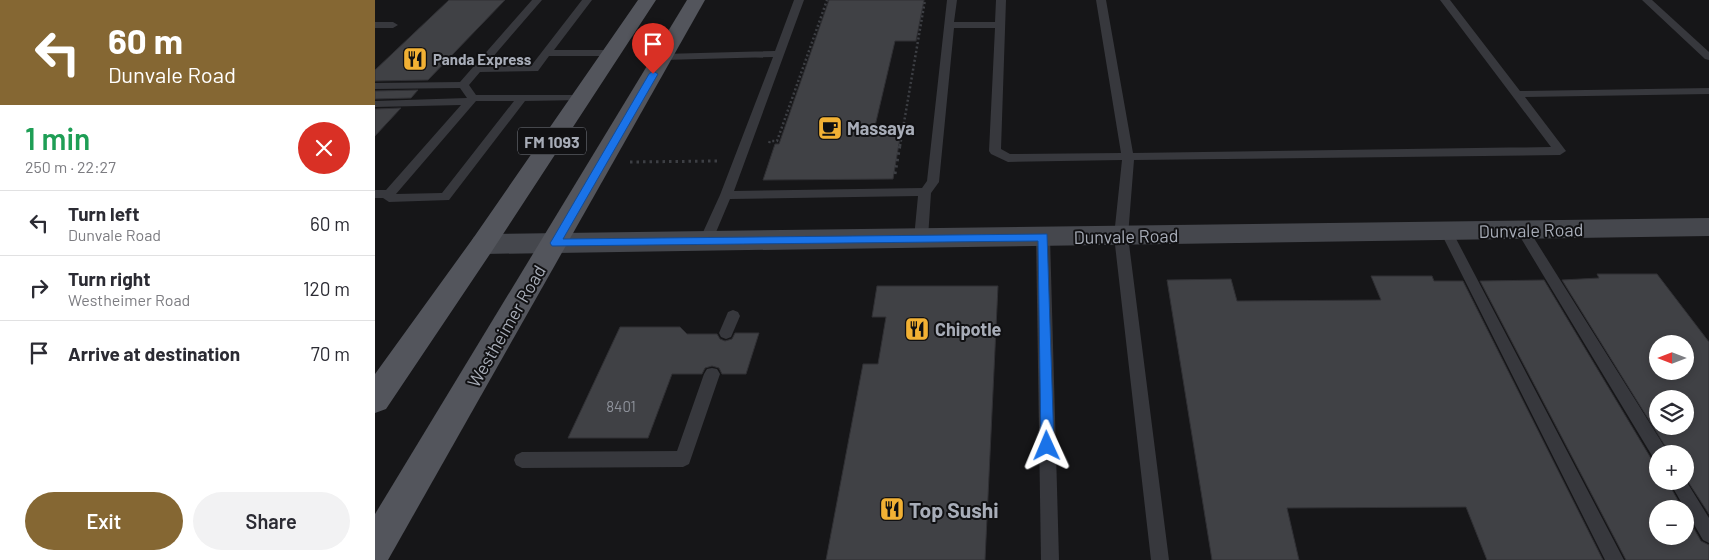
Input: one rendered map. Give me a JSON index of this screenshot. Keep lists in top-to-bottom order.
{
  "streets": {
    "main road": ["FM 1093", "Westheimer Road"],
    "street": ["Dunvale Road"]
  },
  "crossings": [
    ["FM 1093", "Dunvale Road"],
    ["Dunvale Road", "Westheimer Road"]
  ],
  "places": {
    "restaurant": ["Panda Express", "Chipotle", "Top Sushi"],
    "cafe": ["Massaya"]
  },
  "house_numbers": ["8401"],
  "north": "left",
  "page": {
    "turn": ["60 m", "Dunvale Road"],
    "heading": ["1 min", "250 m · 22:27"],
    "list": [
      {
        "name": "Turn left",
        "note": "Dunvale Road",
        "value": "60 m"
      },
      {
        "name": "Turn right",
        "note": "Westheimer Road",
        "value": "120 m"
      },
      {
        "name": "Arrive at destination",
        "value": "70 m"
      }
    ],
    "map_buttons": ["+", "−"],
    "buttons": ["Exit", "Share"]
  }
}
